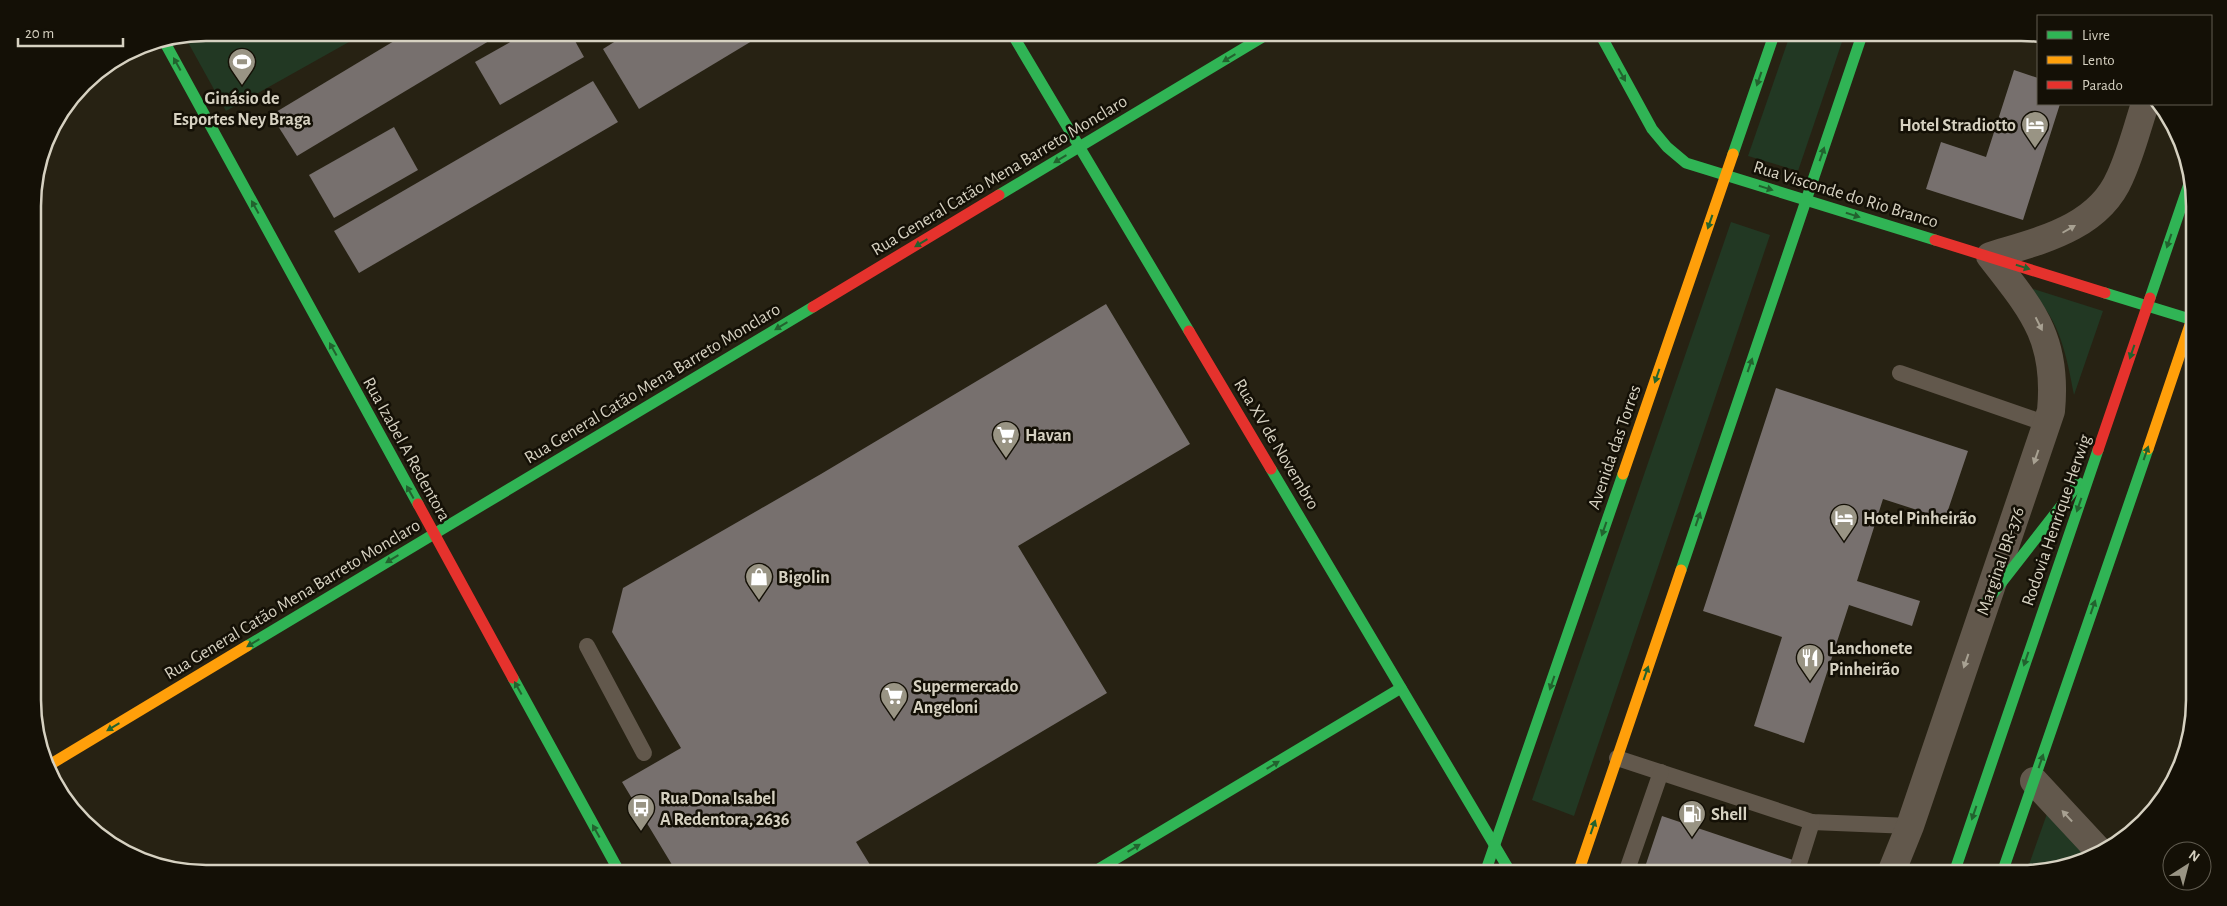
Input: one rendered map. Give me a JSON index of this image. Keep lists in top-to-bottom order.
{
  "streets": {
    "main road": [
      "Rua General Catão Mena Barreto Monclaro",
      "Rua Visconde do Rio Branco",
      "Rua XV de Novembro",
      "Avenida das Torres",
      "Rua Izabel A Redentora",
      "Rodovia Henrique Herwig"
    ],
    "street": ["Marginal BR-376"]
  },
  "crossings": [
    ["Rua General Catão Mena Barreto Monclaro", "Rua XV de Novembro"],
    ["Rua General Catão Mena Barreto Monclaro", "Rua Izabel A Redentora"],
    ["Rua Visconde do Rio Branco", "Avenida das Torres"],
    ["Rua Visconde do Rio Branco", "Rodovia Henrique Herwig"],
    ["Rua Visconde do Rio Branco", "Marginal BR-376"],
    ["Rua XV de Novembro", "Avenida das Torres"]
  ],
  "one_way": [
    "Rua General Catão Mena Barreto Monclaro",
    "Rua Visconde do Rio Branco",
    "Rua Izabel A Redentora",
    "Marginal BR-376"
  ],
  "places": {
    "sports": ["Ginásio de Esportes Ney Braga"],
    "hotel": ["Hotel Stradiotto", "Hotel Pinheirão"],
    "supermarket": ["Havan", "Supermercado Angeloni"],
    "shop": ["Bigolin"],
    "restaurant": ["Lanchonete Pinheirão"],
    "bus stop": ["Rua Dona Isabel A Redentora, 2636"],
    "fuel station": ["Shell"]
  },
  "legend": ["Livre", "Lento", "Parado"],
  "scale_bar": "20 m",
  "north": "top right"
}
